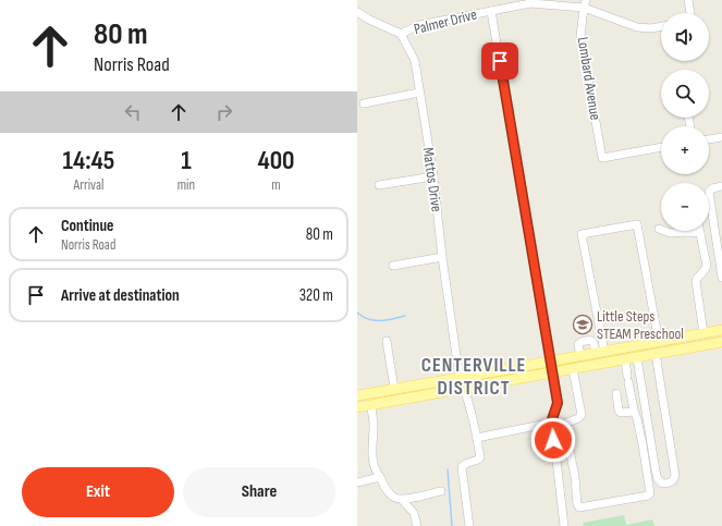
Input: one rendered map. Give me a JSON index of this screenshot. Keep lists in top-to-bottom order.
{
  "streets": {
    "street": ["Palmer Drive", "Lombard Avenue", "Mattos Drive"]
  },
  "crossings": [
    ["Palmer Drive", "Lombard Avenue"],
    ["Palmer Drive", "Mattos Drive"]
  ],
  "districts": ["CENTERVILLE DISTRICT"],
  "places": {
    "school or university": ["Little Steps STEAM Preschool"]
  },
  "page": {
    "turn": ["80 m", "Norris Road"],
    "map_buttons": ["+", "−"],
    "eta": [
      "14:45",
      "Arrival",
      "1",
      "min",
      "400",
      "m"
    ],
    "list": [
      {
        "name": "Continue",
        "note": "Norris Road",
        "value": "80 m"
      },
      {
        "name": "Arrive at destination",
        "value": "320 m"
      }
    ],
    "buttons": ["Exit", "Share"]
  }
}
